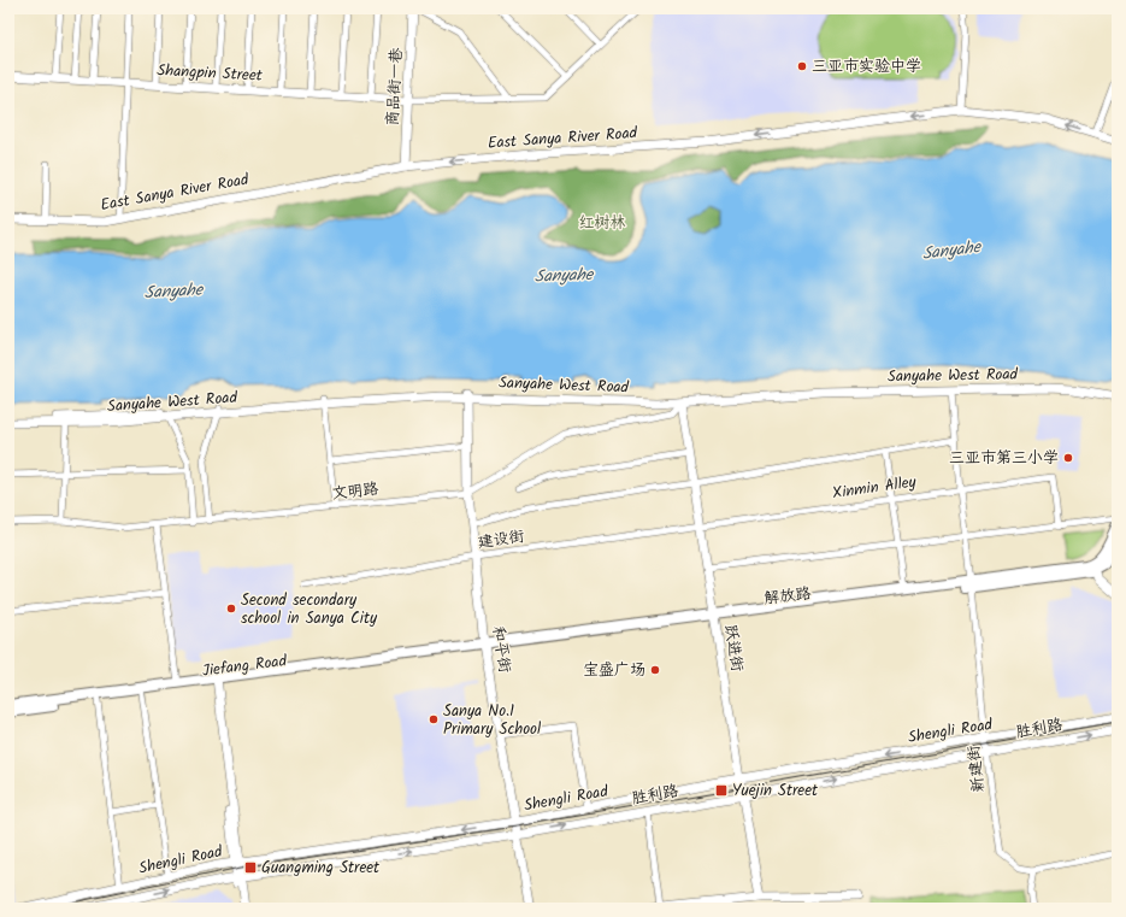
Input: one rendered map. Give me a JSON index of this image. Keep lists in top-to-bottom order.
{
  "streets": {
    "main road": [
      "Shangpin Street",
      "商品街一巷",
      "East Sanya River Road",
      "Sanyahe West Road",
      "解放路",
      "跃进街",
      "和平街",
      "Jiefang Road",
      "胜利路",
      "Shengli Road"
    ],
    "street": [
      "Xinmin Alley",
      "文明路",
      "建设街",
      "新建街"
    ]
  },
  "crossings": [
    ["Shangpin Street", "商品街一巷"],
    ["商品街一巷", "East Sanya River Road"],
    ["Sanyahe West Road", "文明路"],
    ["Sanyahe West Road", "跃进街"],
    ["Sanyahe West Road", "和平街"],
    ["Sanyahe West Road", "新建街"],
    ["Xinmin Alley", "建设街"],
    ["Xinmin Alley", "跃进街"],
    ["Xinmin Alley", "新建街"],
    ["文明路", "跃进街"],
    ["文明路", "和平街"],
    ["建设街", "跃进街"],
    ["建设街", "和平街"],
    ["解放路", "跃进街"],
    ["解放路", "和平街"],
    ["解放路", "Jiefang Road"],
    ["解放路", "新建街"],
    ["跃进街", "胜利路"],
    ["跃进街", "Shengli Road"],
    ["和平街", "Jiefang Road"],
    ["和平街", "胜利路"],
    ["和平街", "Shengli Road"],
    ["胜利路", "新建街"],
    ["Shengli Road", "新建街"]
  ],
  "one_way": ["East Sanya River Road", "胜利路", "Shengli Road"],
  "water": ["Sanyahe"],
  "parks": ["红树林"],
  "places": {
    "other": [
      "三亚市实验中学",
      "三亚市第三小学",
      "Second secondary school in Sanya City",
      "宝盛广场",
      "Sanya No.1 Primary School"
    ],
    "transit": ["Yuejin Street", "Guangming Street"]
  }
}
